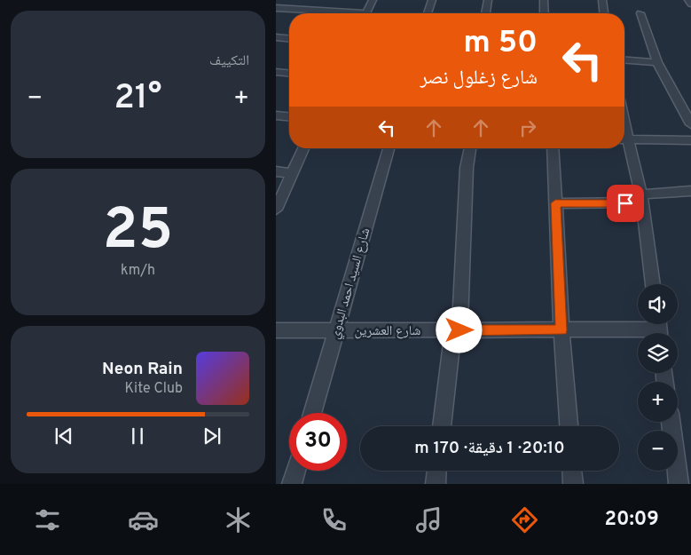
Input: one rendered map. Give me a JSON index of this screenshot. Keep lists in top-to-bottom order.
{
  "streets": {
    "street": ["شارع السيد احمد البدوي", "شارع العشرين"]
  },
  "crossings": [
    ["شارع السيد احمد البدوي", "شارع العشرين"]
  ],
  "page": {
    "tile": [
      "التكييف",
      ["25", "km/h"]
    ],
    "turn": ["50 m", "شارع زغلول نصر"],
    "heat": ["−", "21°", "+"],
    "map_buttons": ["+", "−"],
    "song": ["Neon Rain", "Kite Club"],
    "limit": "30",
    "trip": "20:10 · 1 دقيقة · 170 m",
    "tabs": "20:09"
  }
}
